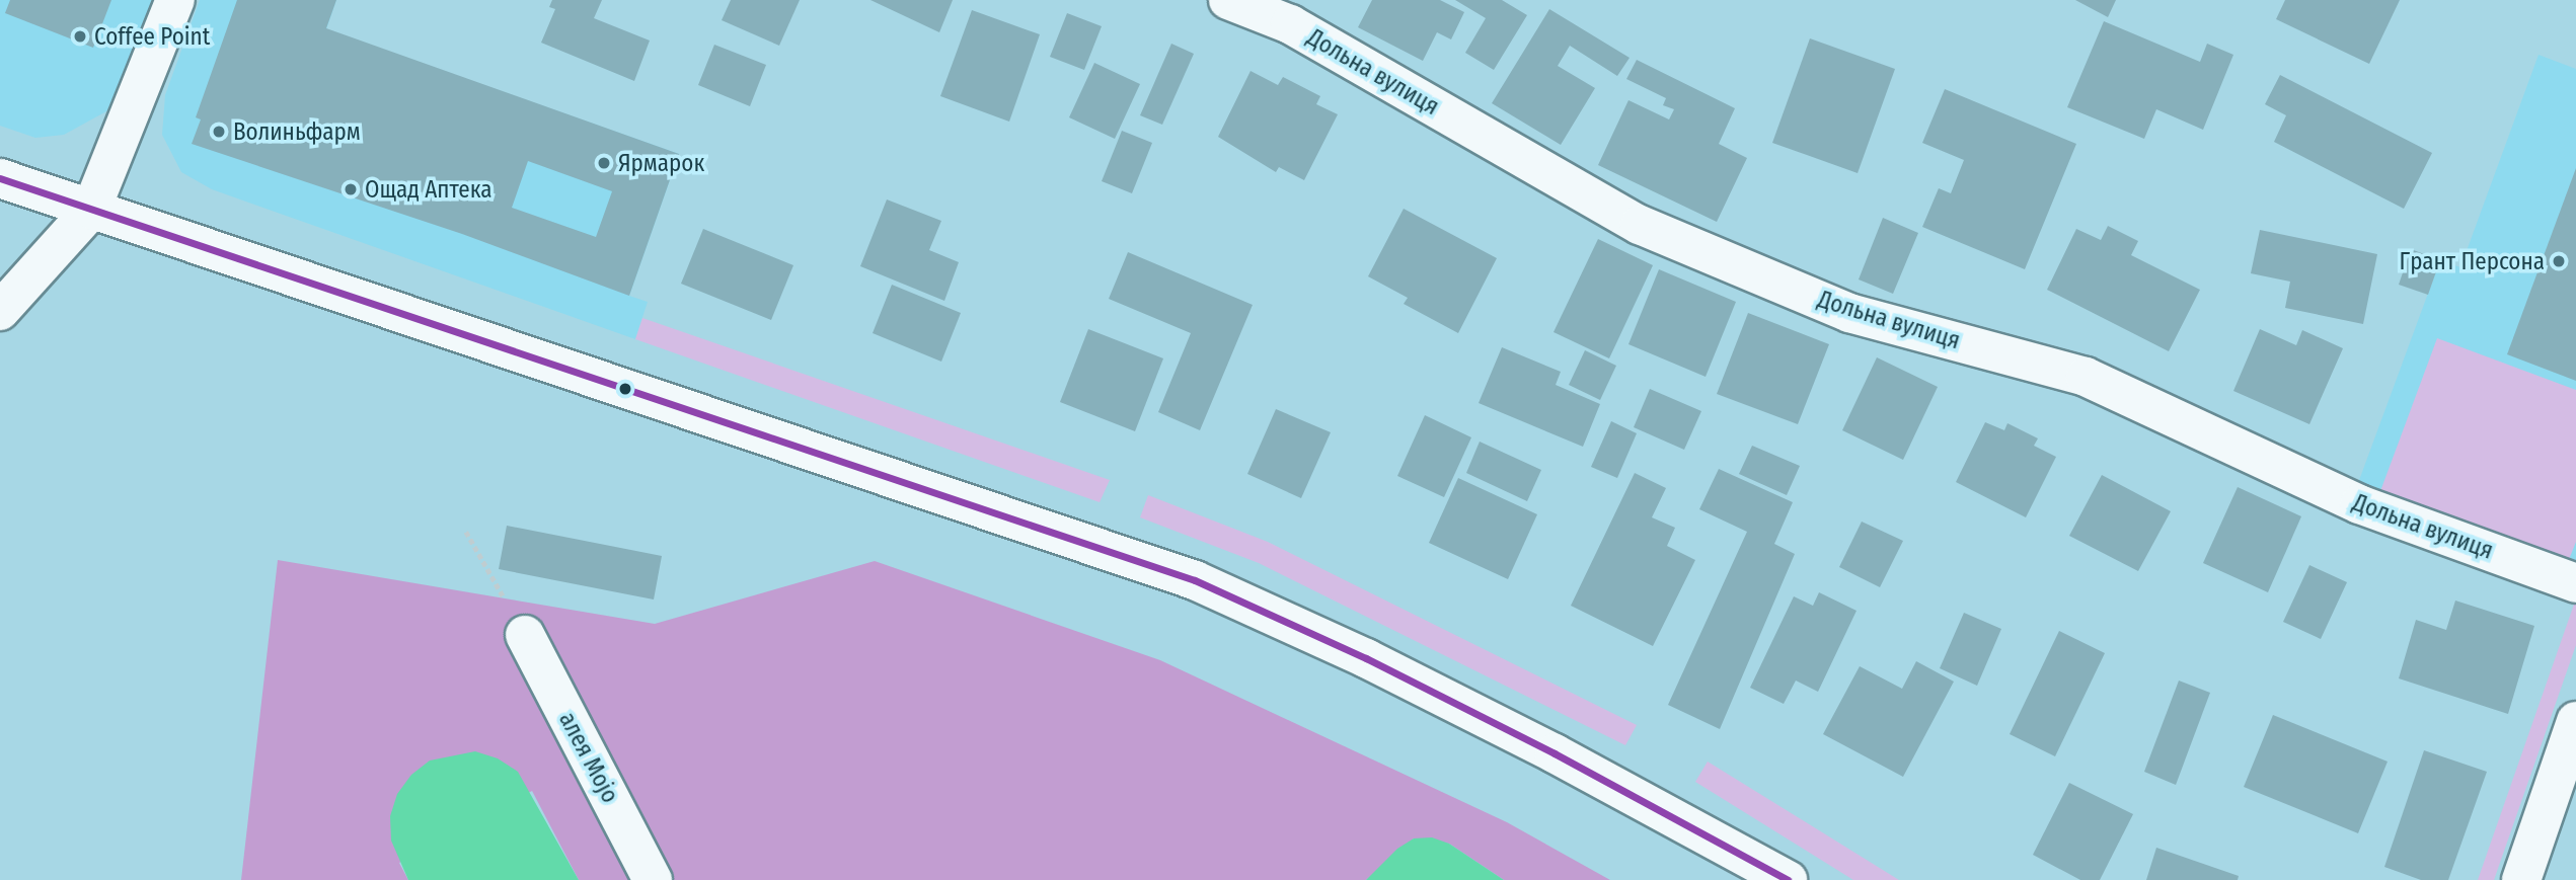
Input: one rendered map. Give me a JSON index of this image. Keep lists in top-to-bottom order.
{
  "streets": {
    "street": ["Дольна вулиця", "алея Mojo"]
  },
  "places": [
    "Coffee Point",
    "Волиньфарм",
    "Ярмарок",
    "Ощад Аптека",
    "Грант Персона"
  ]
}
